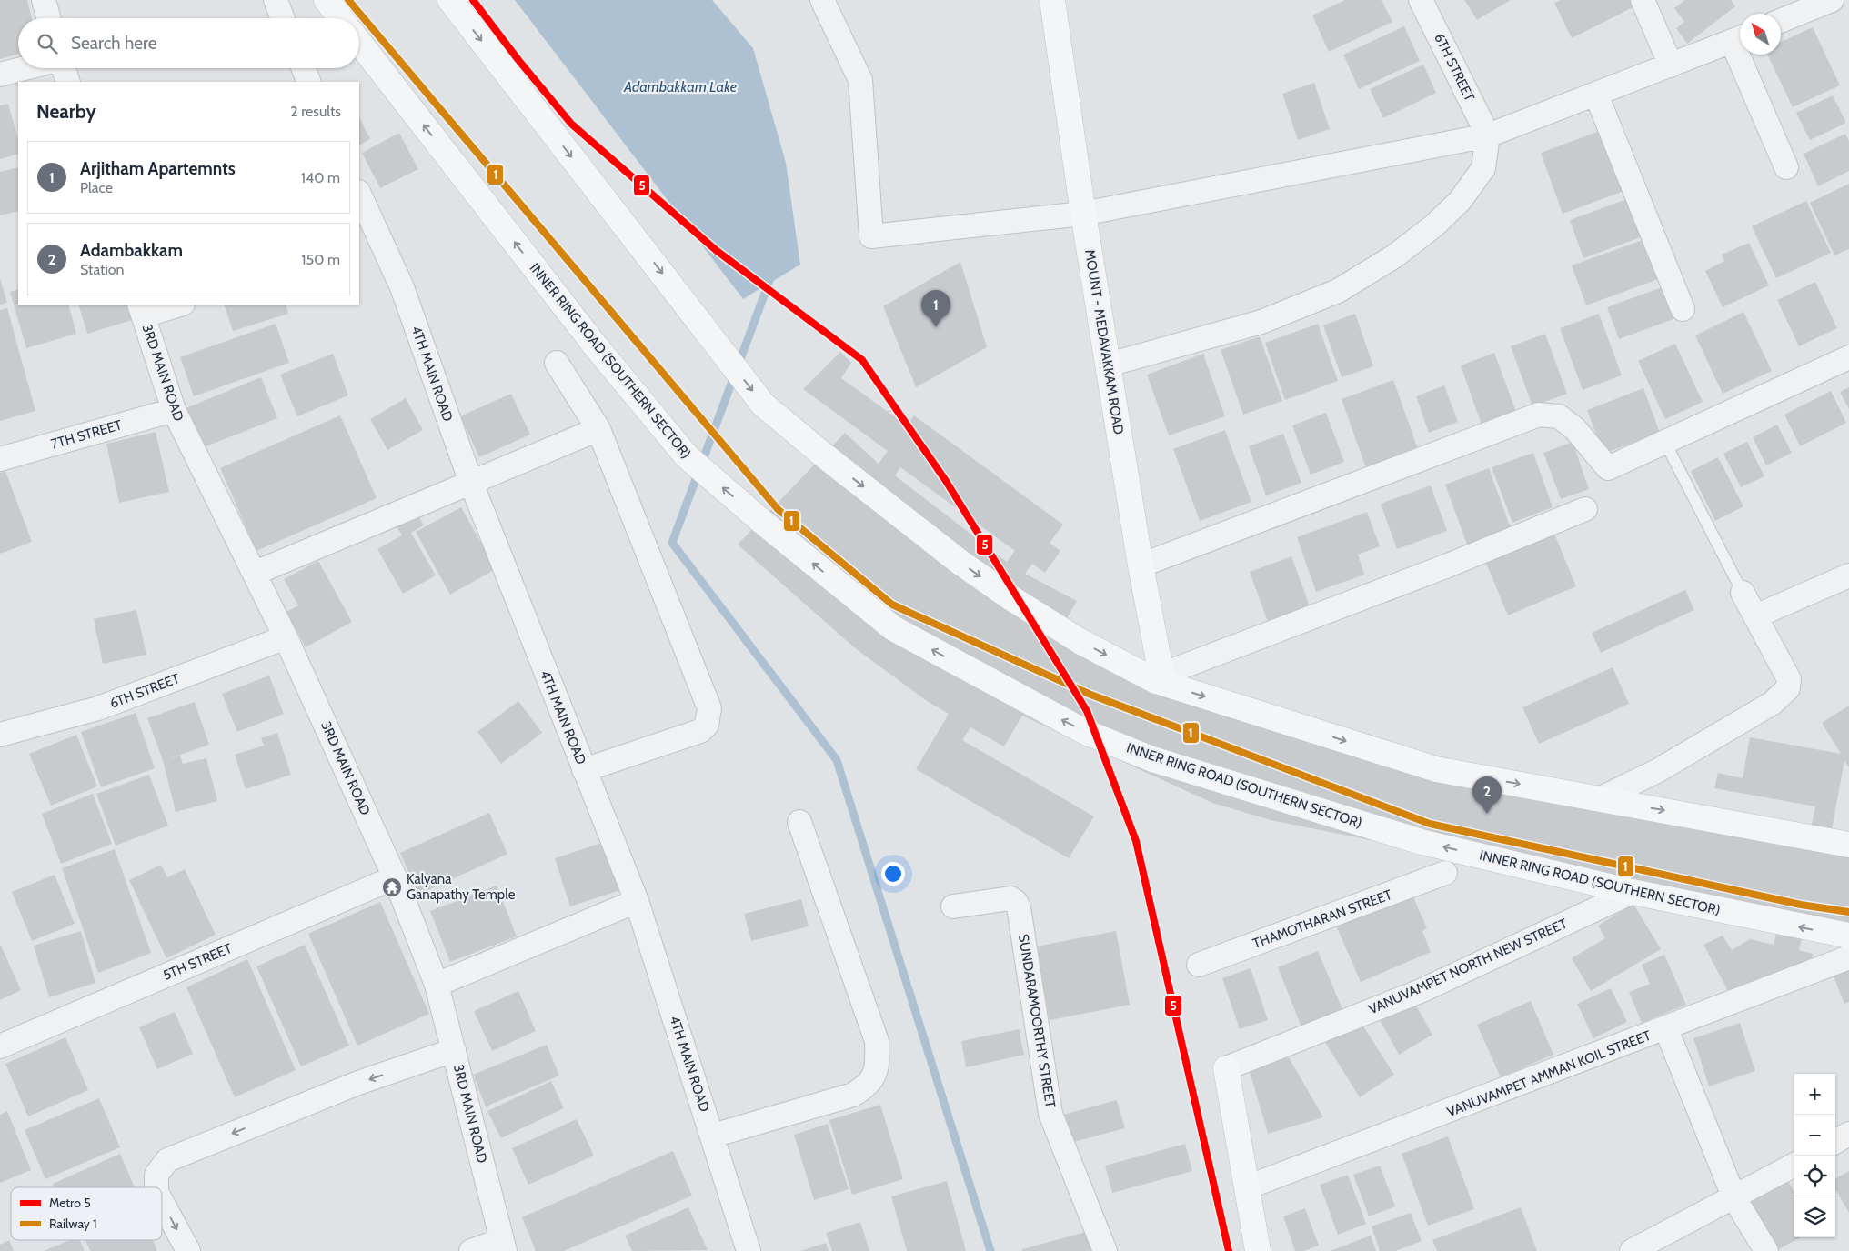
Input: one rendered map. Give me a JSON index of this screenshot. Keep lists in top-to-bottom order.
{
  "streets": {
    "main road": ["MOUNT - MEDAVAKKAM ROAD", "INNER RING ROAD (SOUTHERN SECTOR)"],
    "street": [
      "6TH STREET",
      "3RD MAIN ROAD",
      "4TH MAIN ROAD",
      "7TH STREET",
      "THAMOTHARAN STREET",
      "5TH STREET",
      "VANUVAMPET NORTH NEW STREET",
      "SUNDARAMOORTHY STREET",
      "VANUVAMPET AMMAN KOIL STREET"
    ]
  },
  "crossings": [
    ["6TH STREET", "3RD MAIN ROAD"],
    ["INNER RING ROAD (SOUTHERN SECTOR)", "VANUVAMPET NORTH NEW STREET"],
    ["3RD MAIN ROAD", "7TH STREET"],
    ["3RD MAIN ROAD", "5TH STREET"]
  ],
  "water": ["Adambakkam Lake"],
  "places": {
    "temple": ["Kalyana Ganapathy Temple"]
  },
  "lines": ["metro line 5", "rail line 1"],
  "legend": ["Metro 5", "Railway 1"],
  "north": "top left",
  "page": {
    "search": "Search here",
    "heading": ["Nearby", "2 results"],
    "list": [
      {
        "mark": "1",
        "name": "Arjitham Apartemnts",
        "note": "Place",
        "value": "140 m"
      },
      {
        "mark": "2",
        "name": "Adambakkam",
        "note": "Station",
        "value": "150 m"
      }
    ],
    "pins": ["1", "2"],
    "map_buttons": ["+", "−"]
  }
}
